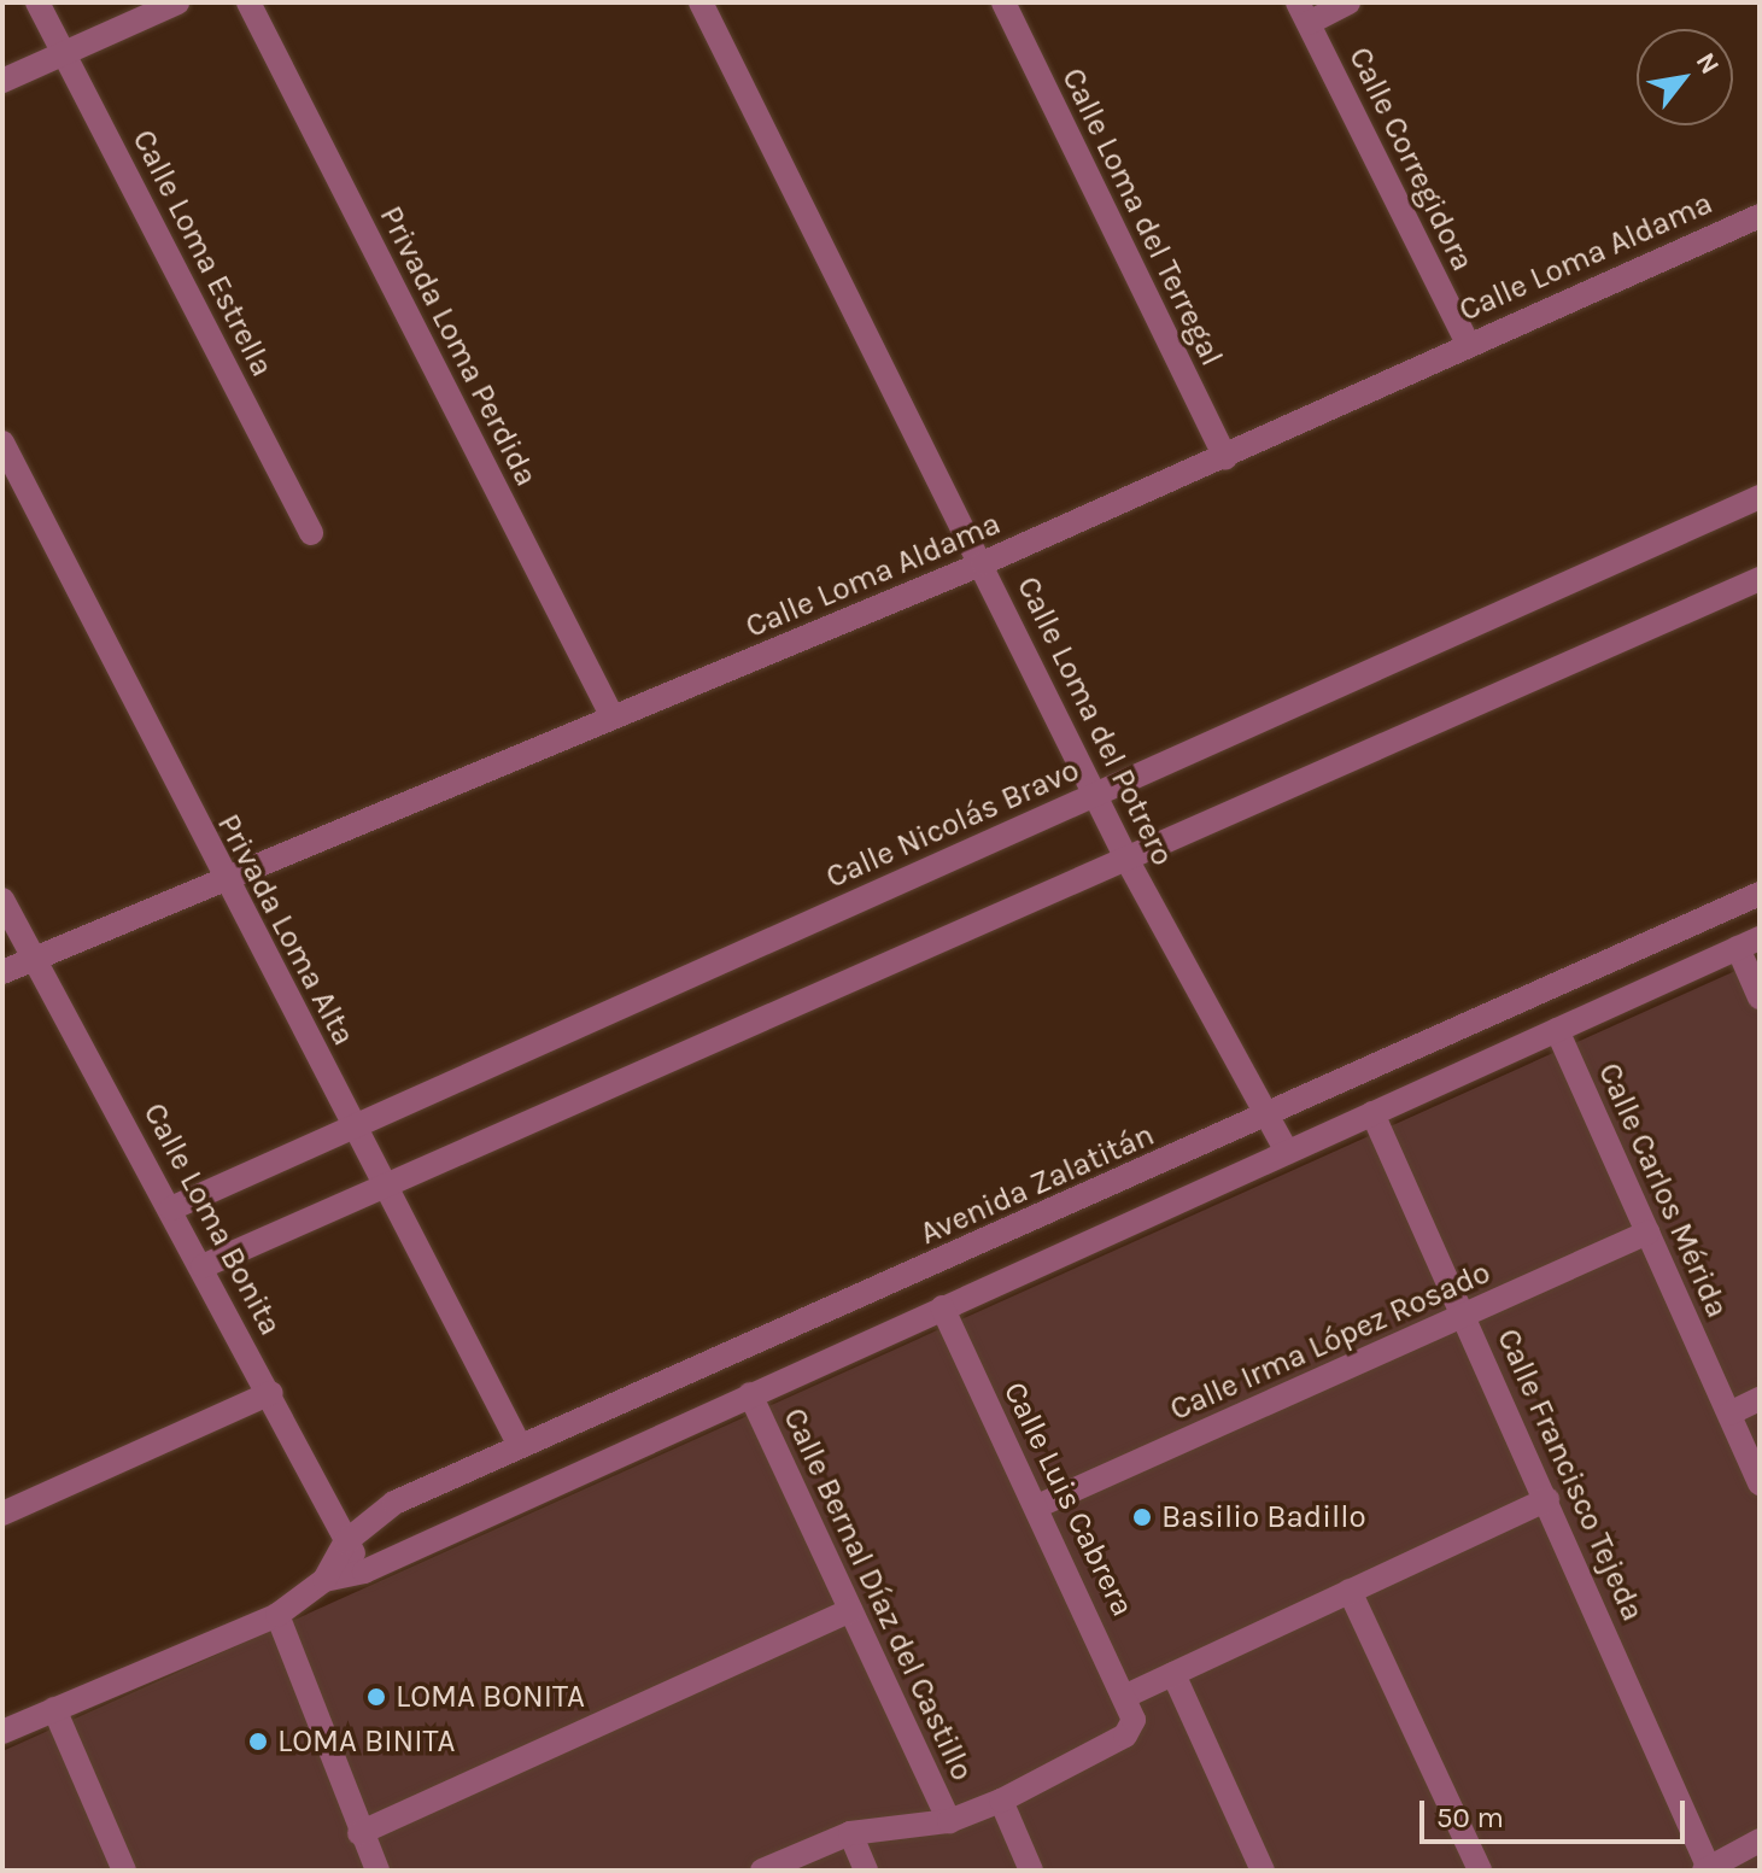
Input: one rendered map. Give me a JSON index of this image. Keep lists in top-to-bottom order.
{
  "streets": {
    "street": [
      "Calle Corregidora",
      "Calle Loma del Terregal",
      "Calle Loma Estrella",
      "Calle Loma Aldama",
      "Privada Loma Perdida",
      "Calle Loma del Potrero",
      "Calle Nicolás Bravo",
      "Privada Loma Alta",
      "Avenida Zalatitán",
      "Calle Carlos Mérida",
      "Calle Loma Bonita",
      "Calle Irma López Rosado",
      "Calle Francisco Tejeda",
      "Calle Luis Cabrera",
      "Calle Bernal Díaz del Castillo"
    ]
  },
  "crossings": [
    ["Calle Corregidora", "Calle Loma Aldama"],
    ["Calle Loma del Terregal", "Calle Loma Aldama"],
    ["Calle Loma Aldama", "Privada Loma Perdida"],
    ["Calle Loma Aldama", "Calle Loma del Potrero"],
    ["Calle Loma Aldama", "Privada Loma Alta"],
    ["Calle Loma Aldama", "Calle Loma Bonita"],
    ["Calle Loma del Potrero", "Calle Nicolás Bravo"],
    ["Calle Loma del Potrero", "Avenida Zalatitán"],
    ["Calle Nicolás Bravo", "Privada Loma Alta"],
    ["Calle Nicolás Bravo", "Calle Loma Bonita"],
    ["Privada Loma Alta", "Avenida Zalatitán"],
    ["Avenida Zalatitán", "Calle Loma Bonita"],
    ["Calle Carlos Mérida", "Calle Irma López Rosado"],
    ["Calle Irma López Rosado", "Calle Francisco Tejeda"],
    ["Calle Irma López Rosado", "Calle Luis Cabrera"]
  ],
  "places": ["Basilio Badillo", "LOMA BONITA", "LOMA BINITA"],
  "scale_bar": "50 m",
  "north": "top right"
}
